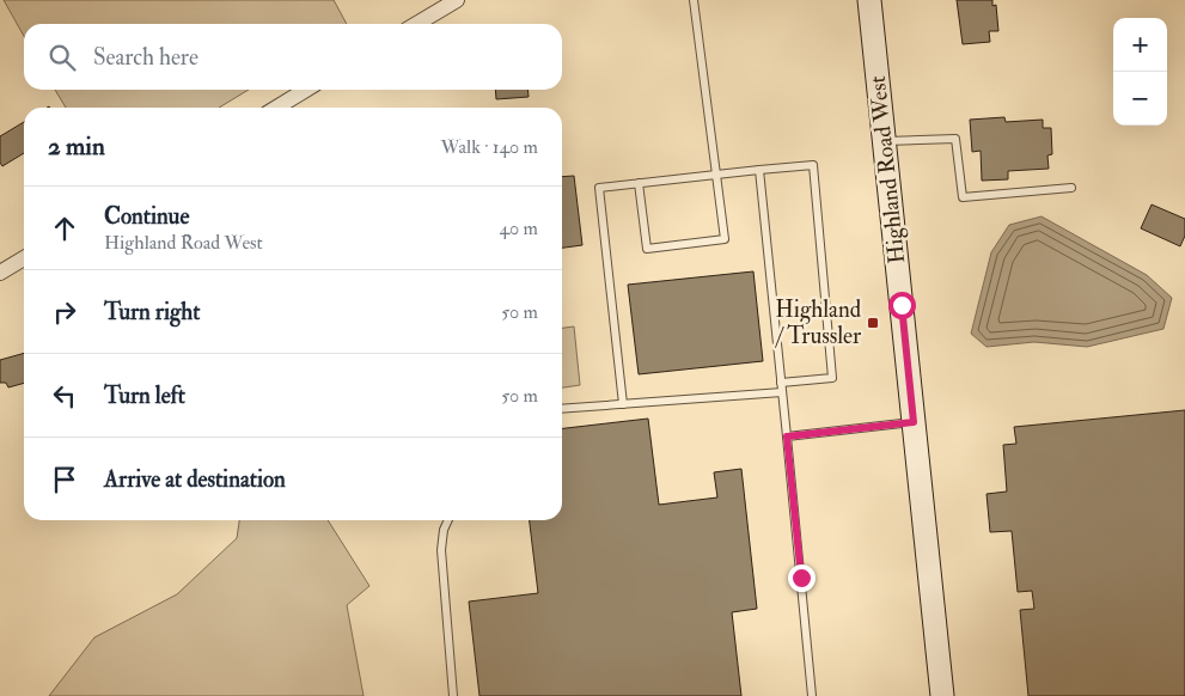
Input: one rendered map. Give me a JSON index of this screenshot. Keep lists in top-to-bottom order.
{
  "streets": {
    "main road": ["Highland Road West"]
  },
  "places": {
    "transit": ["Highland / Trussler"]
  },
  "page": {
    "map_buttons": ["+", "−"],
    "search": "Search here",
    "heading": ["2 min", "Walk · 140 m"],
    "list": [
      ["Continue", "Highland Road West", "40 m"],
      ["Turn right", "50 m"],
      ["Turn left", "50 m"],
      "Arrive at destination"
    ]
  }
}
